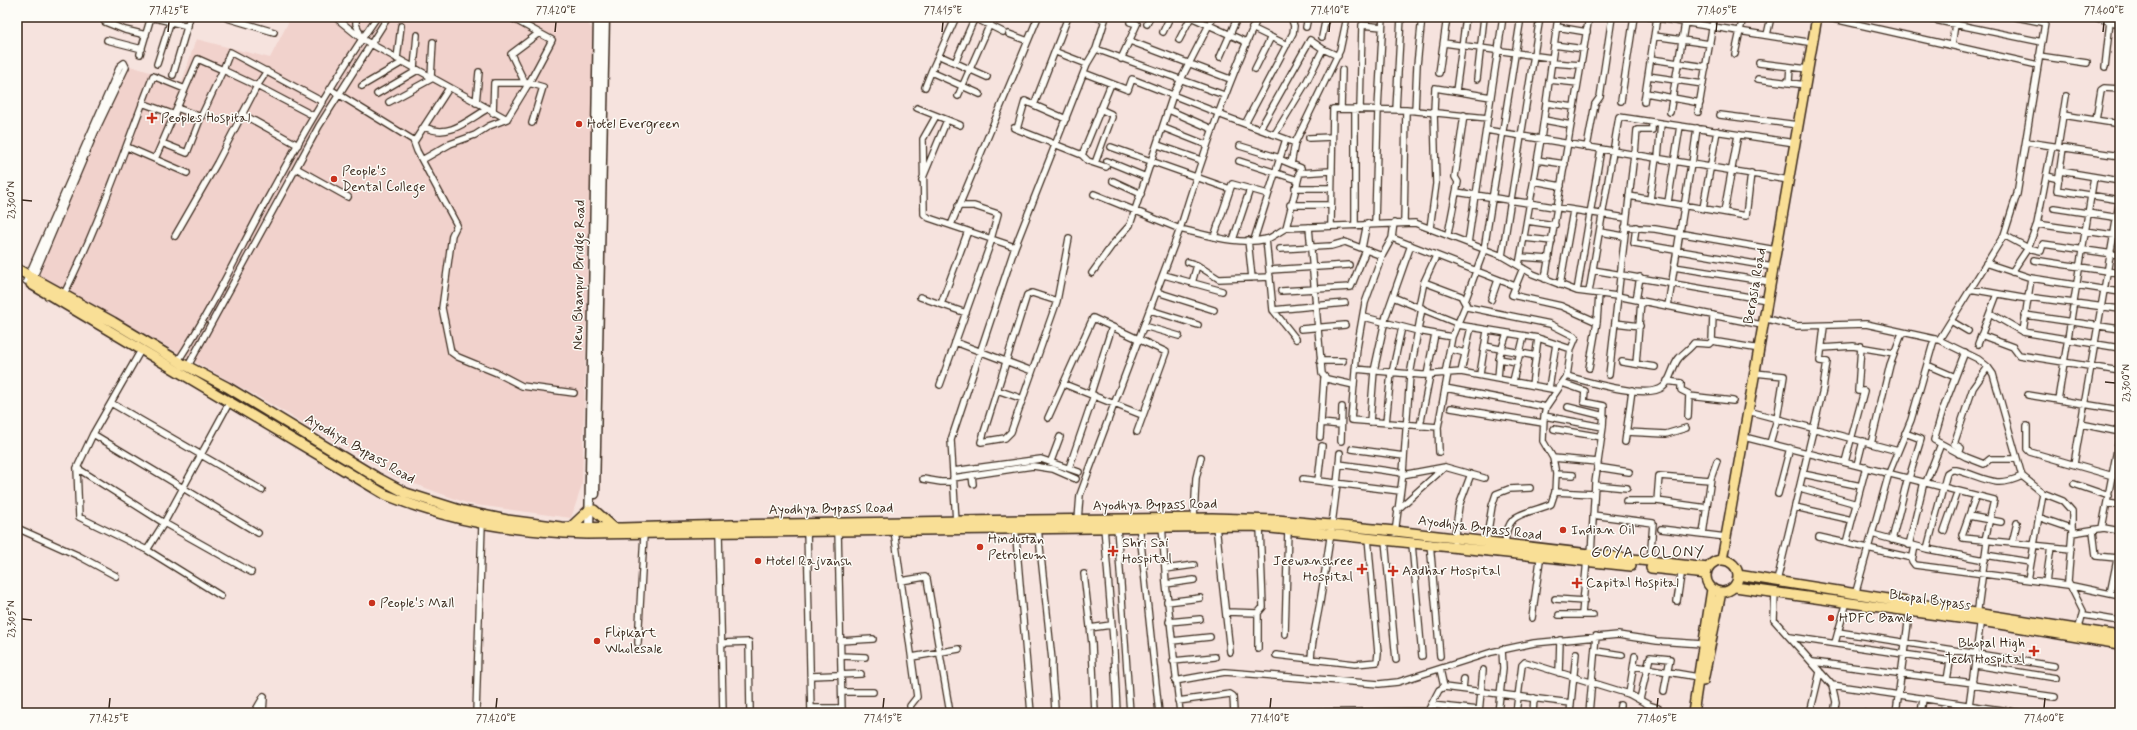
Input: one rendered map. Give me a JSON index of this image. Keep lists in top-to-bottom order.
{
  "streets": {
    "main road": ["Berasia Road", "Ayodhya Bypass Road", "Bhopal Bypass"],
    "street": ["New Bhanpur Bridge Road"]
  },
  "crossings": [
    ["New Bhanpur Bridge Road", "Ayodhya Bypass Road"],
    ["Berasia Road", "Ayodhya Bypass Road"],
    ["Berasia Road", "Bhopal Bypass"],
    ["Ayodhya Bypass Road", "Bhopal Bypass"]
  ],
  "districts": ["GOYA COLONY"],
  "places": {
    "health": [
      "Peoples Hospital",
      "Shri Sai Hospital",
      "Jeewanshree Hospital",
      "Aadhar Hospital",
      "Capital Hospital",
      "Bhopal High Tech Hospital"
    ],
    "other": [
      "Hotel Evergreen",
      "People's Dental College",
      "Indian Oil",
      "Hindustan Petroleum",
      "Hotel Rajvansh",
      "People's Mall",
      "HDFC Bank",
      "Flipkart Wholesale"
    ]
  },
  "coordinates": [
    "77.425°E",
    "77.420°E",
    "77.415°E",
    "77.410°E",
    "77.405°E",
    "77.400°E",
    "23.300°N",
    "23.305°N"
  ]
}
